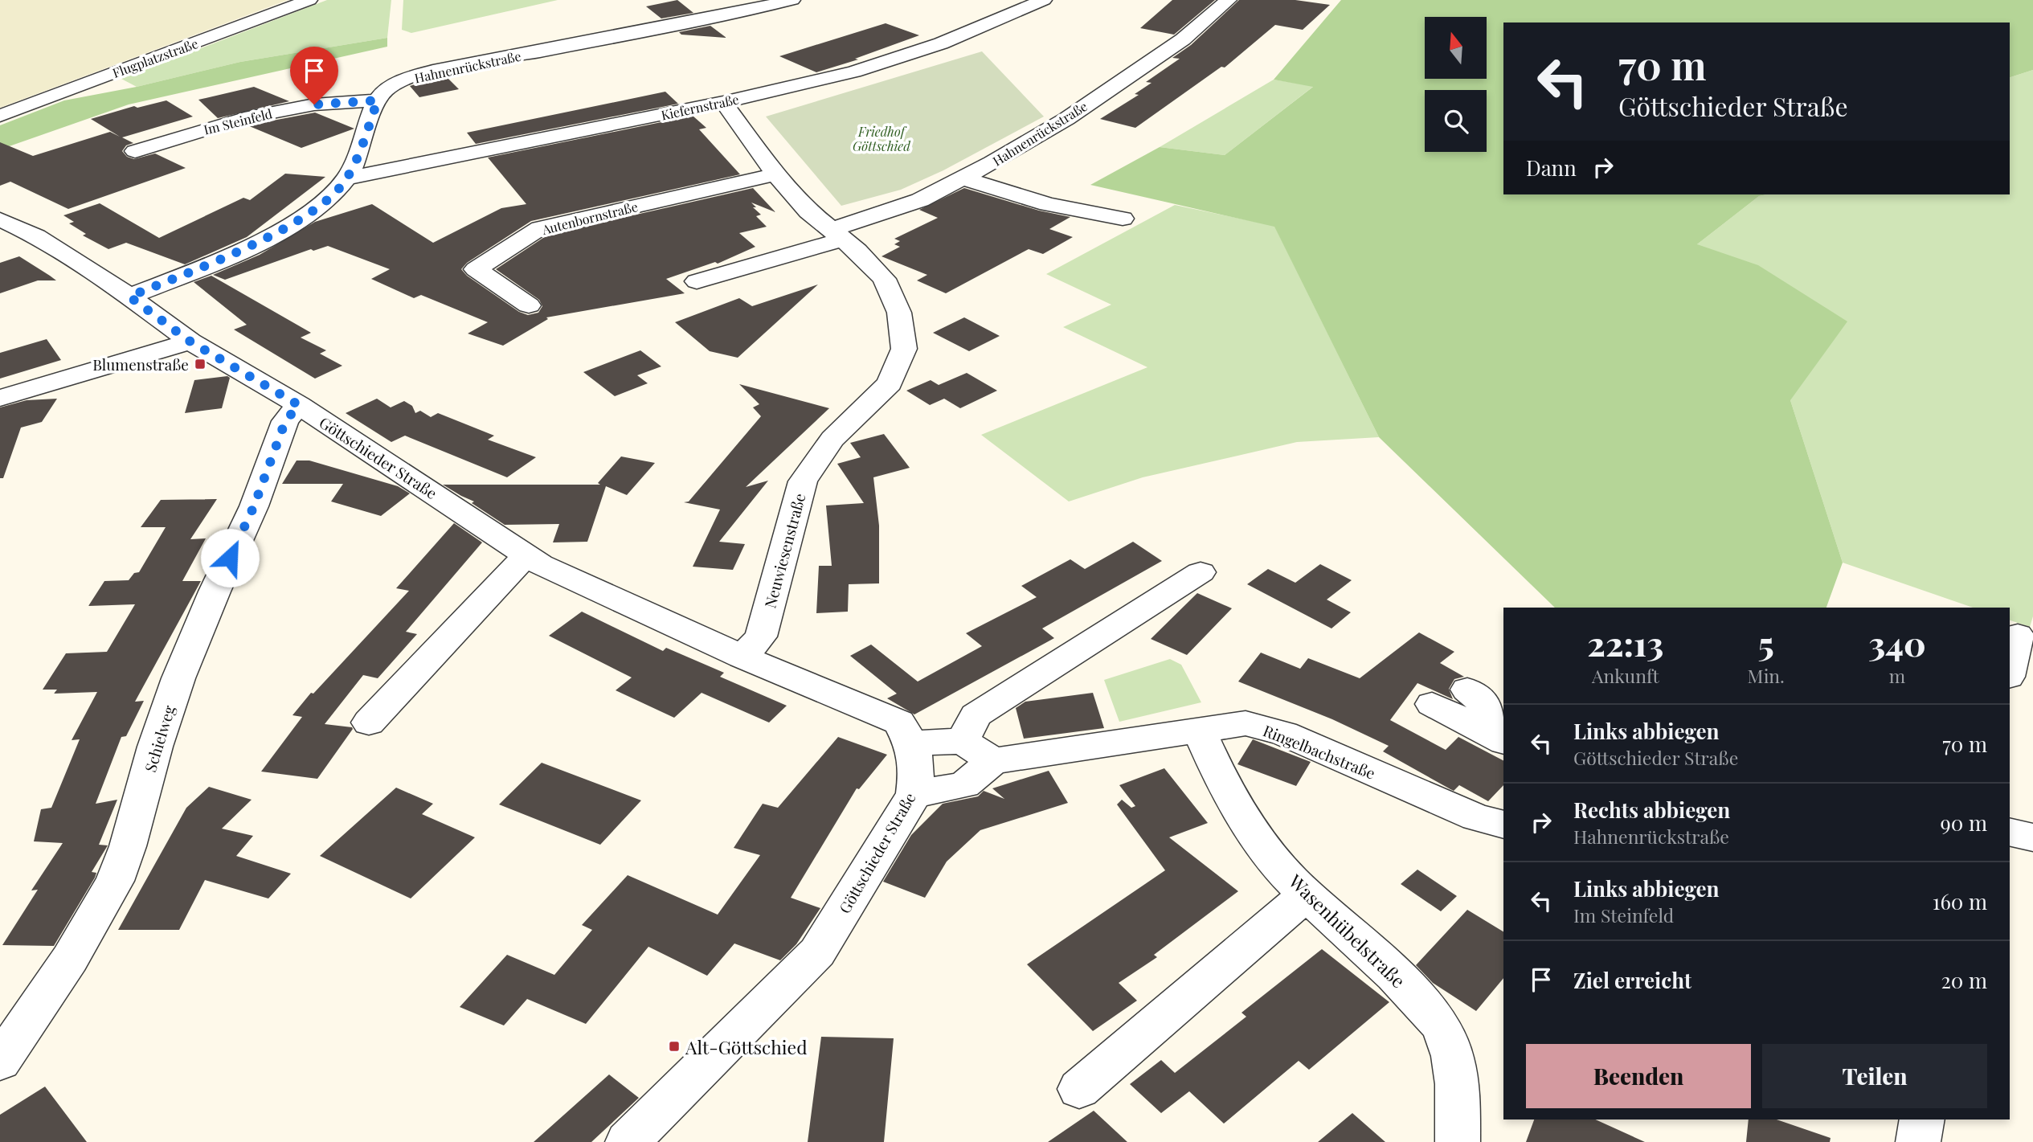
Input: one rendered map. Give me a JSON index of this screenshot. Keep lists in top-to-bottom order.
{
  "streets": {
    "street": [
      "Flugplatzstraße",
      "Hahnenrückstraße",
      "Kiefernstraße",
      "Im Steinfeld",
      "Autenbornstraße",
      "Göttschieder Straße",
      "Neuwiesenstraße",
      "Schielweg",
      "Ringelbachstraße",
      "Wasenhübelstraße"
    ]
  },
  "crossings": [
    ["Hahnenrückstraße", "Im Steinfeld"],
    ["Hahnenrückstraße", "Neuwiesenstraße"],
    ["Kiefernstraße", "Neuwiesenstraße"],
    ["Autenbornstraße", "Neuwiesenstraße"],
    ["Göttschieder Straße", "Neuwiesenstraße"],
    ["Göttschieder Straße", "Schielweg"],
    ["Ringelbachstraße", "Wasenhübelstraße"]
  ],
  "parks": ["Friedhof Göttschied"],
  "places": {
    "transit": ["Blumenstraße", "Alt-Göttschied"]
  },
  "north": "top",
  "page": {
    "turn": ["70 m", "Göttschieder Straße"],
    "then": "Dann",
    "eta": [
      "22:13",
      "Ankunft",
      "5",
      "Min.",
      "340",
      "m"
    ],
    "list": [
      {
        "name": "Links abbiegen",
        "note": "Göttschieder Straße",
        "value": "70 m"
      },
      {
        "name": "Rechts abbiegen",
        "note": "Hahnenrückstraße",
        "value": "90 m"
      },
      {
        "name": "Links abbiegen",
        "note": "Im Steinfeld",
        "value": "160 m"
      },
      {
        "name": "Ziel erreicht",
        "value": "20 m"
      }
    ],
    "buttons": ["Beenden", "Teilen"]
  }
}
